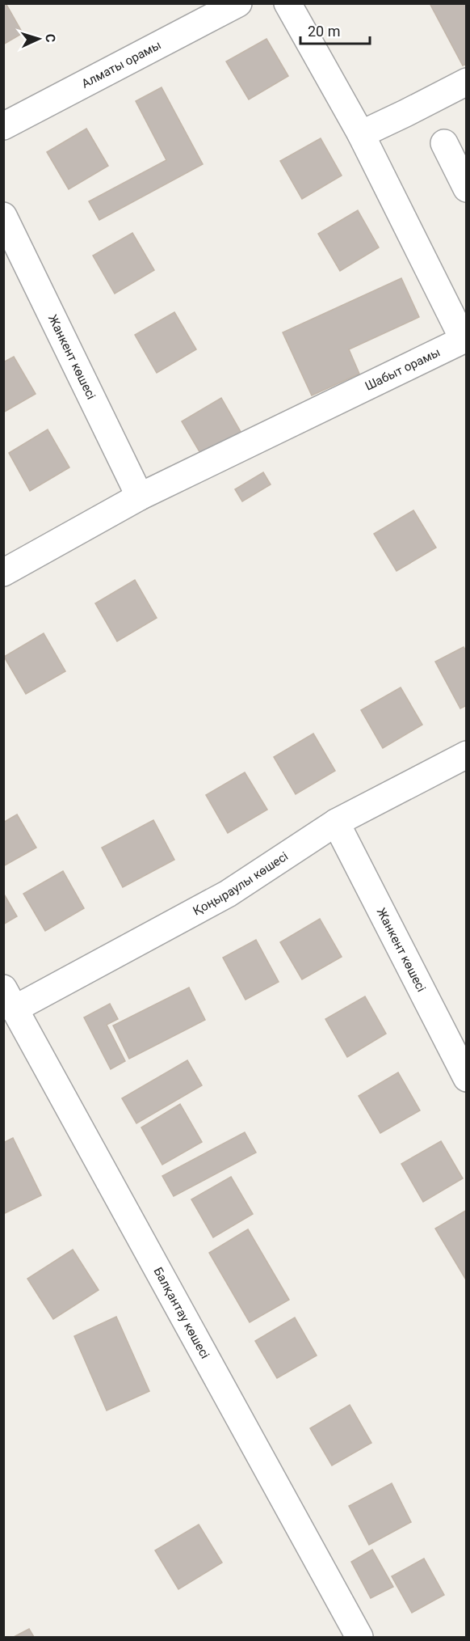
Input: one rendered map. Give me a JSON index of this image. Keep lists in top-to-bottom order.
{
  "streets": {
    "street": [
      "Алматы орамы",
      "Жанкент көшесі",
      "Шабыт орамы",
      "Қоңыраулы көшесі",
      "Балқантау көшесі"
    ]
  },
  "crossings": [
    ["Жанкент көшесі", "Шабыт орамы"],
    ["Жанкент көшесі", "Қоңыраулы көшесі"],
    ["Қоңыраулы көшесі", "Балқантау көшесі"]
  ],
  "scale_bar": "20 m",
  "north": "right"
}
